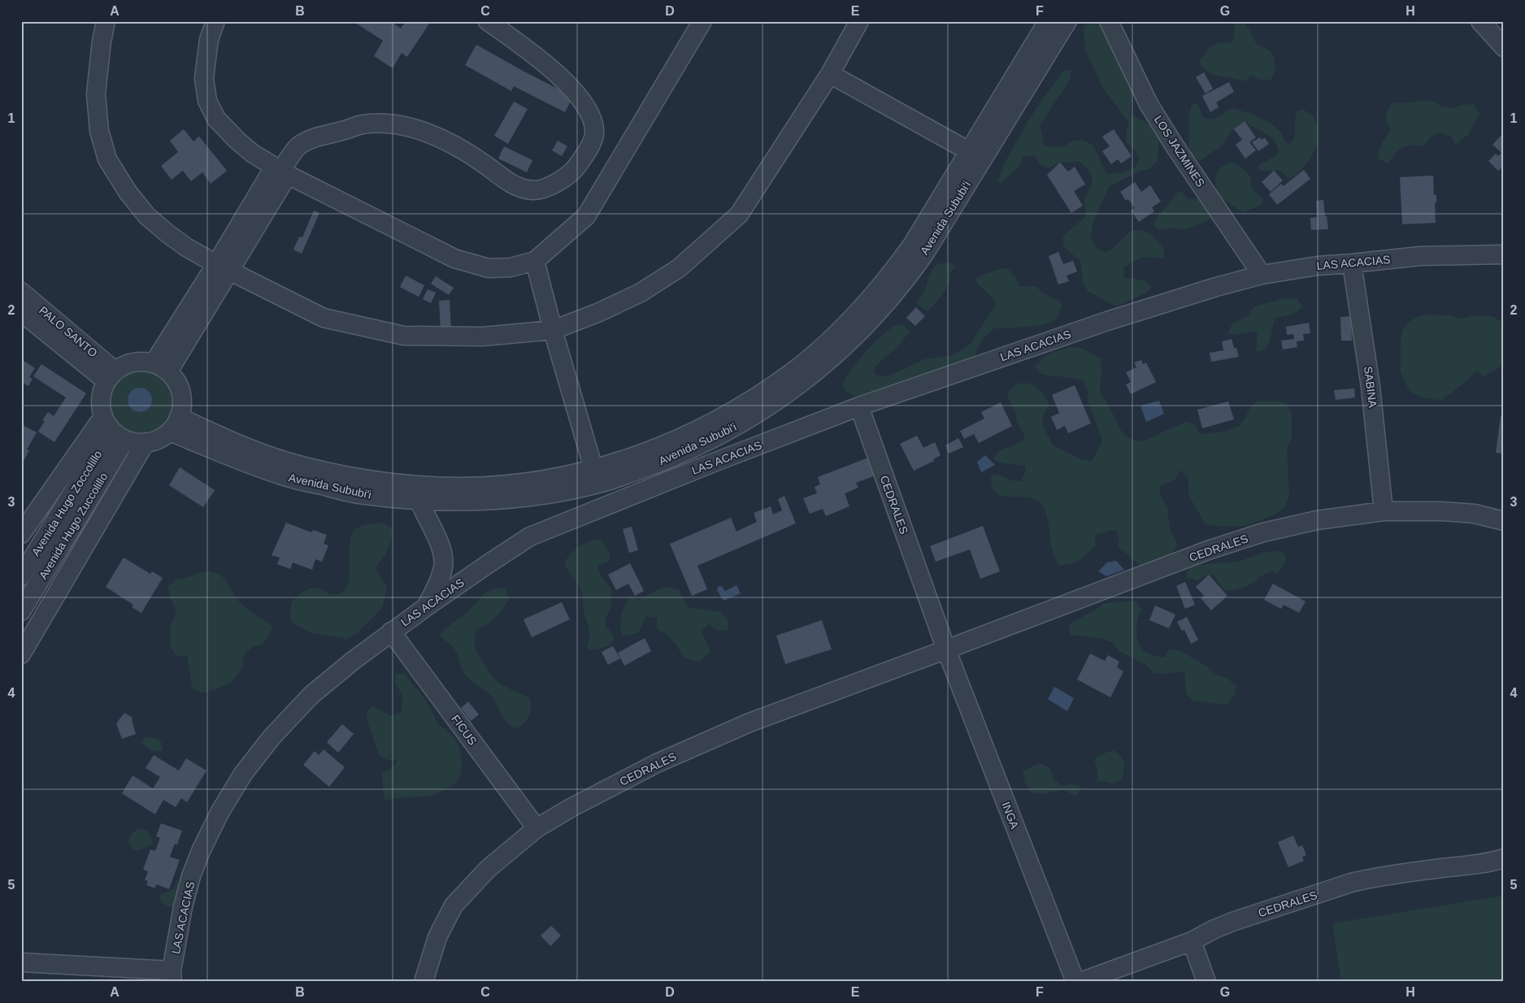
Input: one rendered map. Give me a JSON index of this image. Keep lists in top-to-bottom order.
{
  "streets": {
    "street": [
      "LOS JAZMINES",
      "Avenida Sububi'i",
      "LAS ACACIAS",
      "PALO SANTO",
      "SABINA",
      "Avenida Hugo Zoccolillo",
      "CEDRALES",
      "Avenida Hugo Zuccolillo",
      "FICUS",
      "INGA"
    ]
  },
  "crossings": [
    ["LOS JAZMINES", "LAS ACACIAS"],
    ["Avenida Sububi'i", "PALO SANTO"],
    ["Avenida Sububi'i", "Avenida Hugo Zoccolillo"],
    ["Avenida Sububi'i", "Avenida Hugo Zuccolillo"],
    ["LAS ACACIAS", "SABINA"],
    ["LAS ACACIAS", "CEDRALES"],
    ["LAS ACACIAS", "FICUS"],
    ["PALO SANTO", "Avenida Hugo Zoccolillo"],
    ["PALO SANTO", "Avenida Hugo Zuccolillo"],
    ["SABINA", "CEDRALES"],
    ["Avenida Hugo Zoccolillo", "Avenida Hugo Zuccolillo"],
    ["CEDRALES", "FICUS"],
    ["CEDRALES", "INGA"]
  ],
  "grid": {
    "columns": [
      "A",
      "B",
      "C",
      "D",
      "E",
      "F",
      "G",
      "H"
    ],
    "rows": [
      "1",
      "2",
      "3",
      "4",
      "5"
    ]
  }
}
